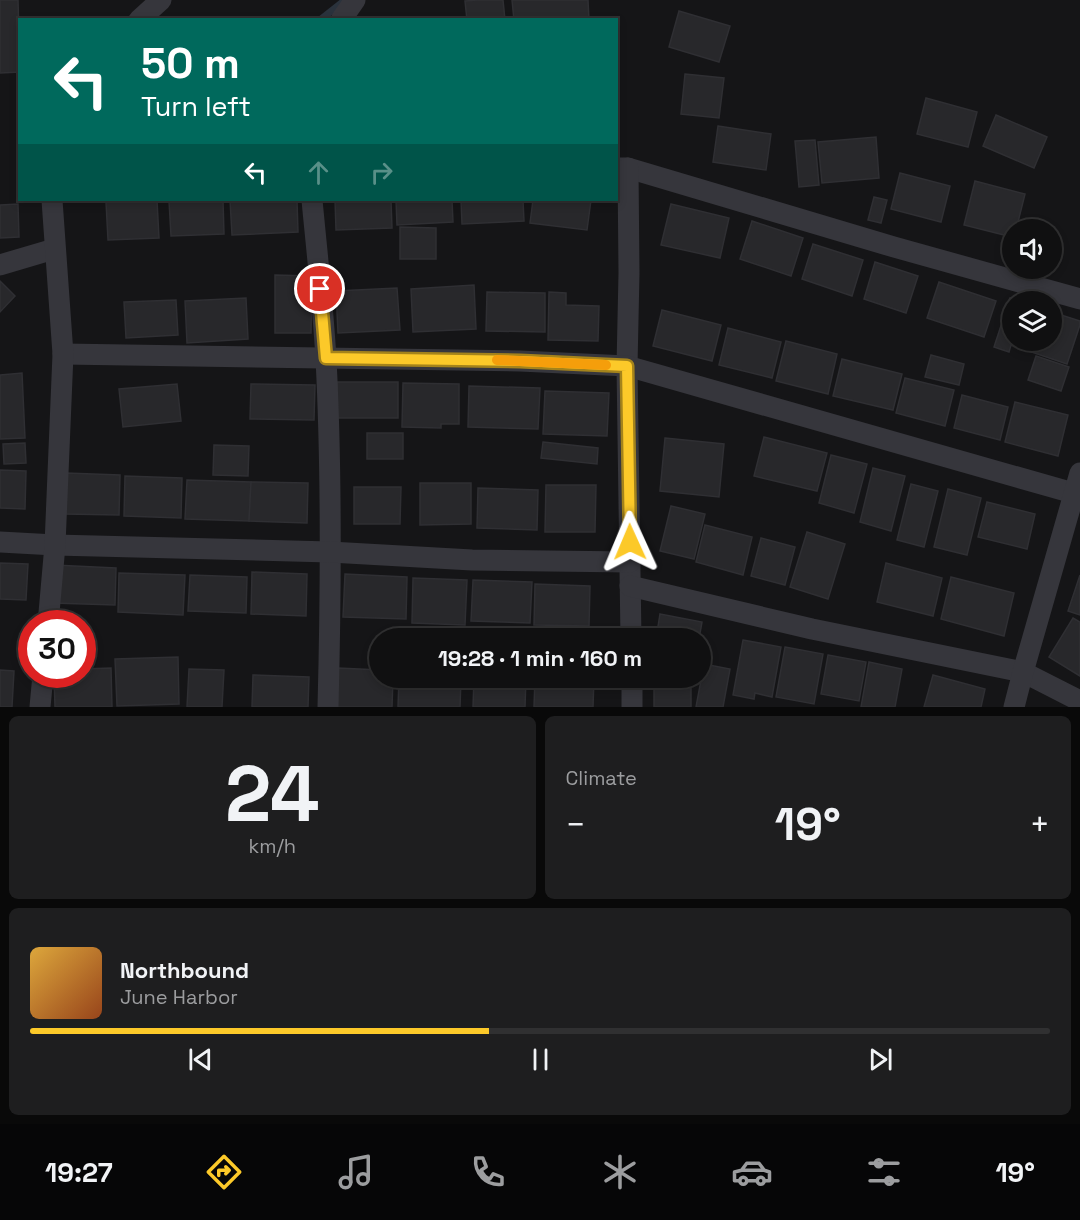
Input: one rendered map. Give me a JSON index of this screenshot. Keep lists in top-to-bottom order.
{
  "page": {
    "turn": ["50 m", "Turn left"],
    "limit": "30",
    "trip": "19:28 · 1 min · 160 m",
    "tile": [
      ["24", "km/h"],
      "Climate"
    ],
    "heat": ["−", "19°", "+"],
    "song": ["Northbound", "June Harbor"],
    "tabs": ["19:27", "19°"]
  }
}
